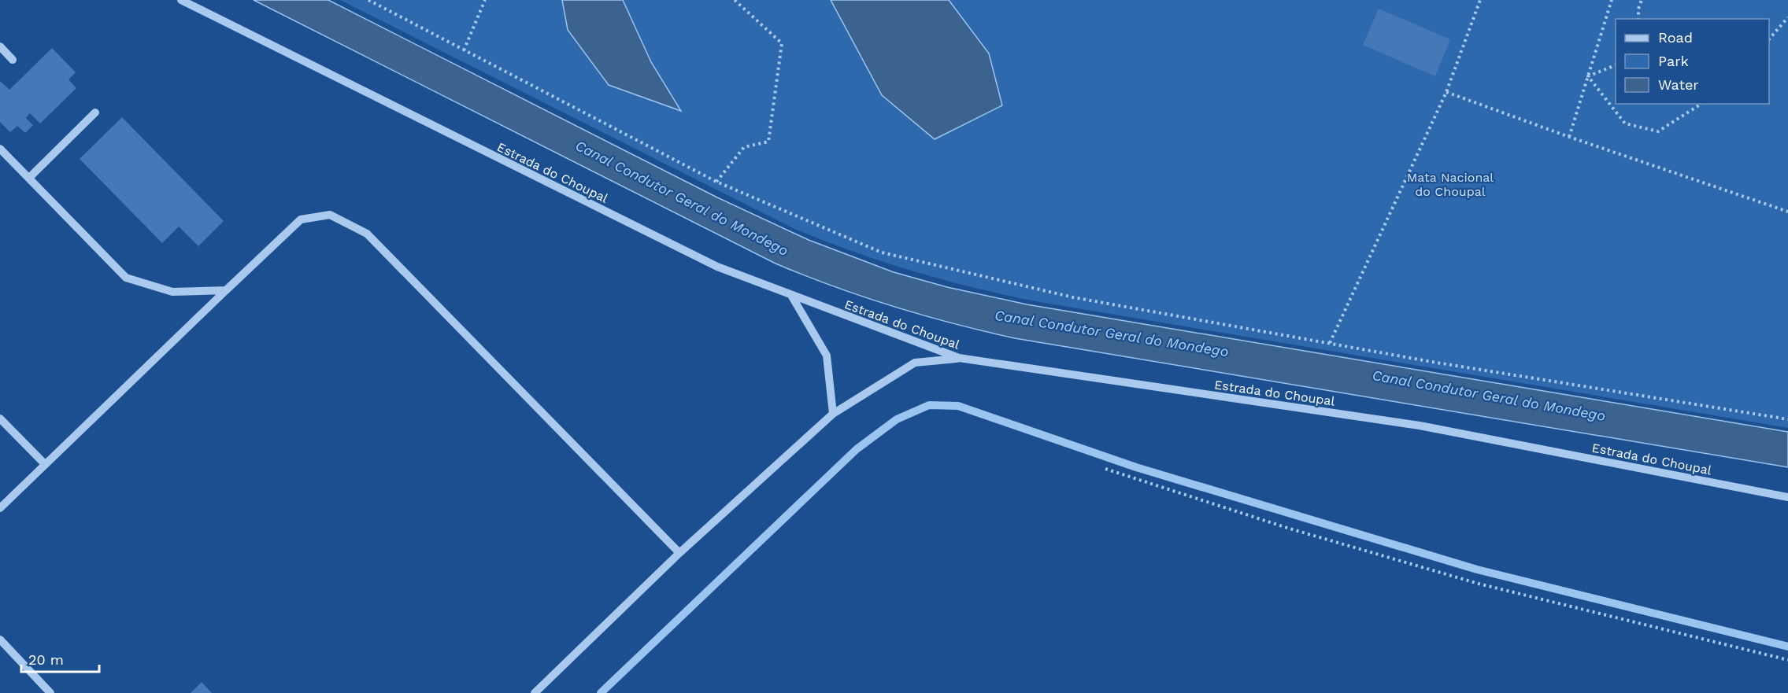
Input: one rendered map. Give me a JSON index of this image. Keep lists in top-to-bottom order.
{
  "streets": {
    "street": ["Estrada do Choupal"]
  },
  "water": ["Canal Condutor Geral do Mondego"],
  "parks": ["Mata Nacional do Choupal"],
  "legend": ["Road", "Park", "Water"],
  "scale_bar": "20 m"
}
